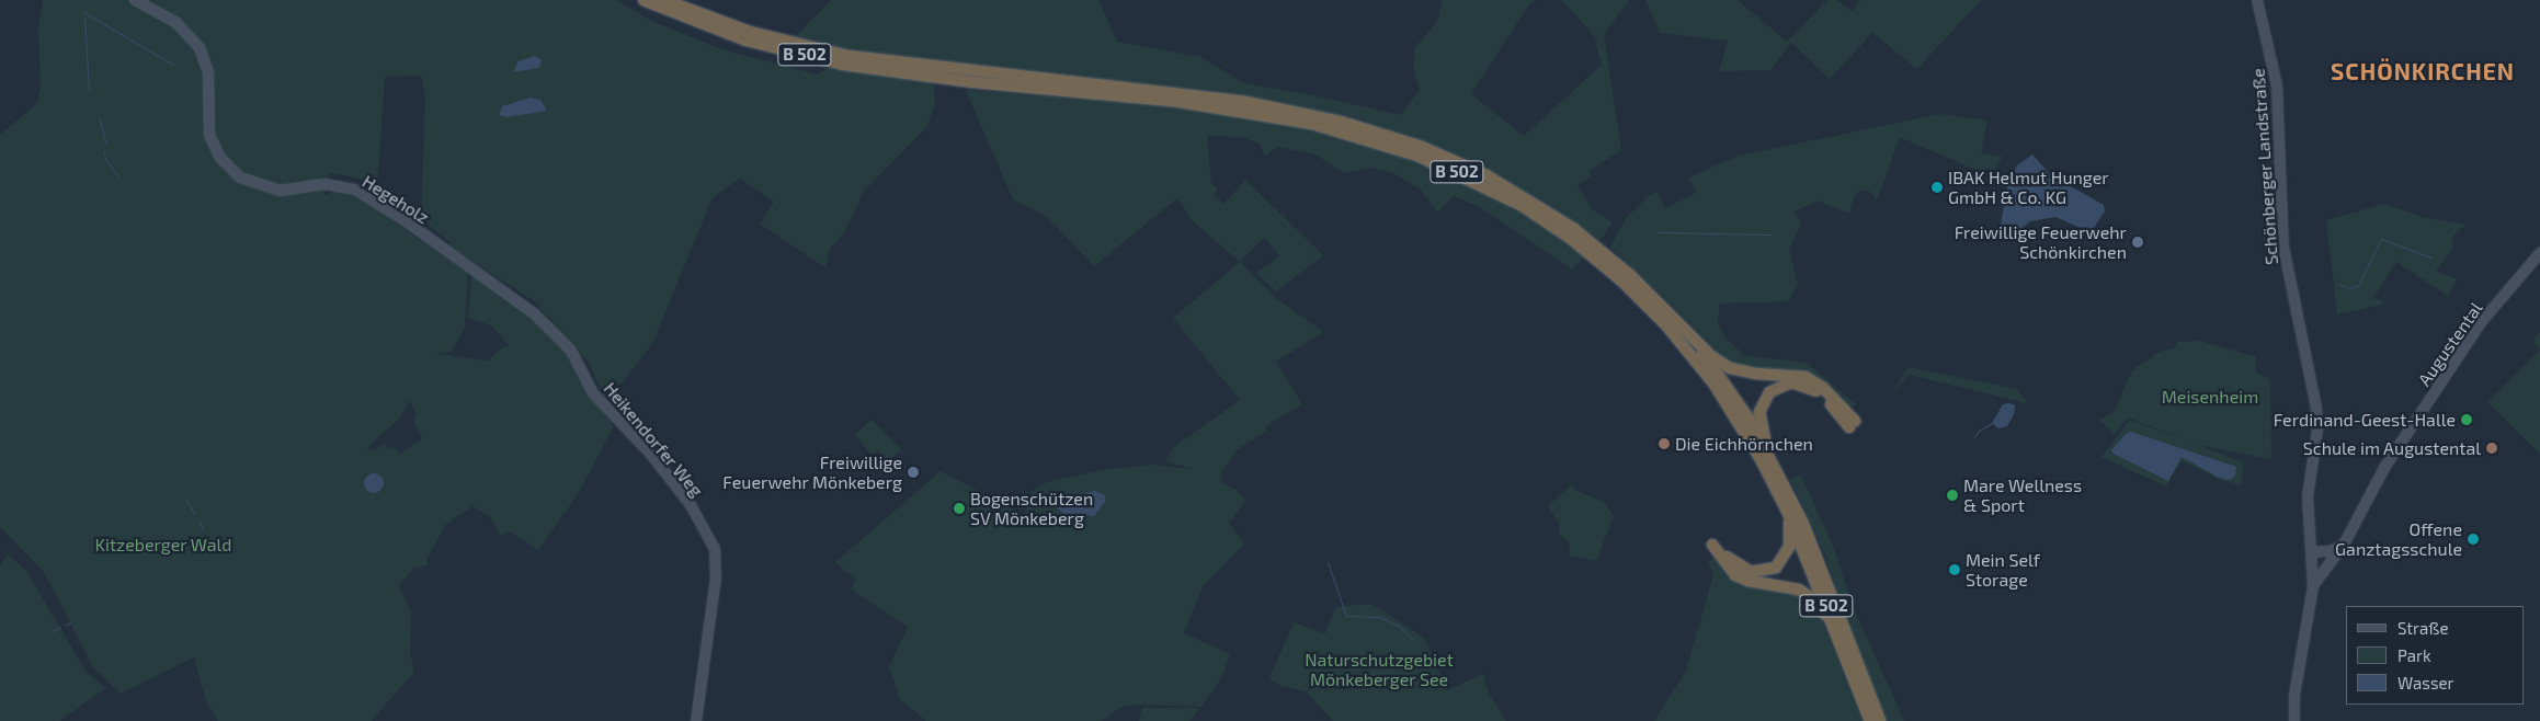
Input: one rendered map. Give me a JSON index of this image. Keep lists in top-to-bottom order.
{
  "streets": {
    "highway": ["B 502"],
    "street": [
      "Schönberger Landstraße",
      "Hegeholz",
      "Augustental",
      "Heikendorfer Weg"
    ]
  },
  "crossings": [
    ["Schönberger Landstraße", "Augustental"],
    ["Hegeholz", "Heikendorfer Weg"]
  ],
  "districts": ["SCHÖNKIRCHEN"],
  "parks": ["Meisenheim", "Kitzeberger Wald", "Naturschutzgebiet Mönkeberger See"],
  "places": [
    "IBAK Helmut Hunger GmbH & Co. KG",
    "Freiwillige Feuerwehr Schönkirchen",
    "Ferdinand-Geest-Halle",
    "Die Eichhörnchen",
    "Schule im Augustental",
    "Freiwillige Feuerwehr Mönkeberg",
    "Mare Wellness & Sport",
    "Bogenschützen SV Mönkeberg",
    "Offene Ganztagsschule",
    "Mein Self Storage"
  ],
  "legend": ["Straße", "Park", "Wasser"]
}
